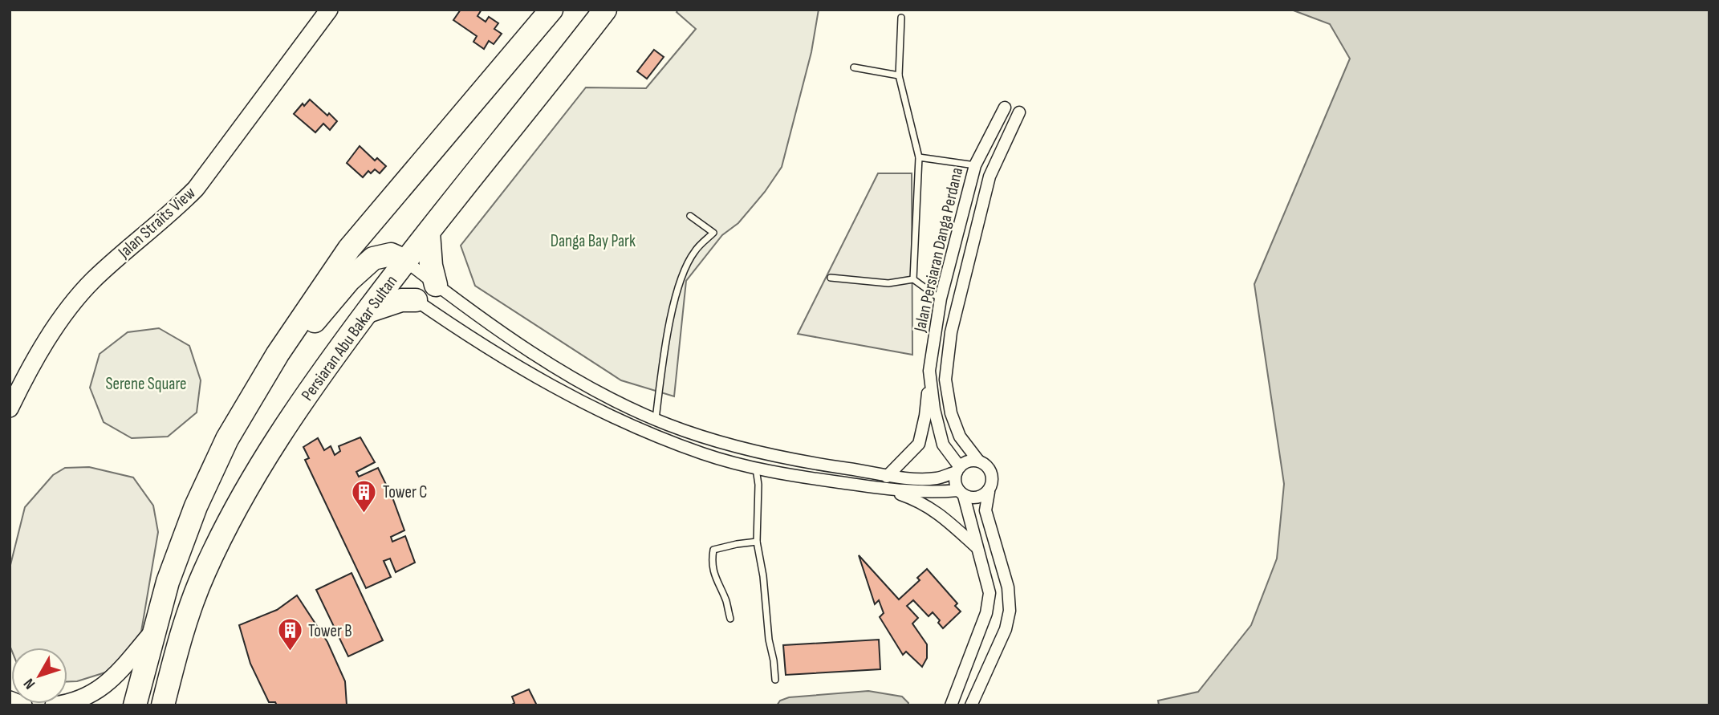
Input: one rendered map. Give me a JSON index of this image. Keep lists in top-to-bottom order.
{
  "streets": {
    "highway": ["Persiaran Abu Bakar Sultan"],
    "street": ["Jalan Straits View", "Jalan Persiaran Danga Perdana"]
  },
  "parks": ["Danga Bay Park", "Serene Square"],
  "places": {
    "building": ["Tower C", "Tower B"]
  },
  "north": "bottom left"
}
